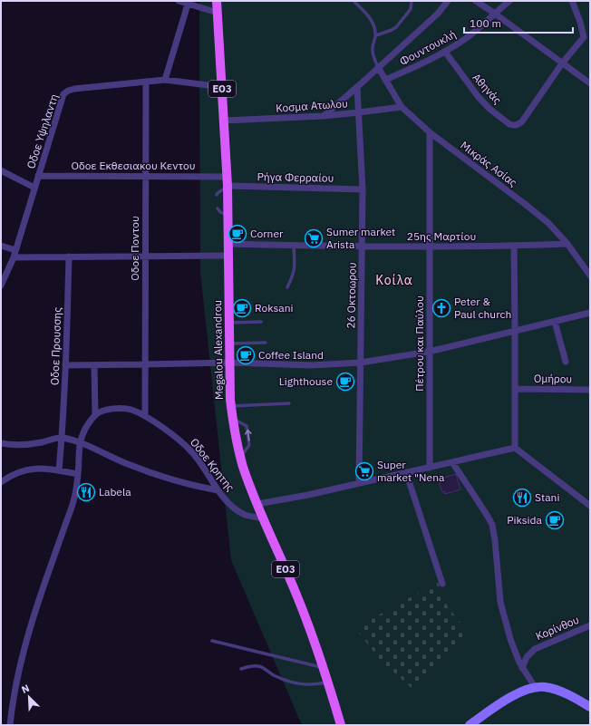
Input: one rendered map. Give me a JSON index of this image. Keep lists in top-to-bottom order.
{
  "streets": {
    "main road": ["ΕΟ3", "Megalou Alexandrou"],
    "street": [
      "Φουντουκλή",
      "Αθηνάς",
      "Κοσμα Ατωλου",
      "Oδοε Υψηλαντη",
      "Μικράς Ασίας",
      "Oδοε Εκθεσιακου Κεντου",
      "Ρήγα Φερραίου",
      "25ης Μαρτίου",
      "Oδοε Ποντου",
      "26 Οκτοωρου",
      "Πέτρου και Παύλου",
      "Oδοε Προυσσης",
      "Ομήρου",
      "Oδοε Κρητης",
      "Κορίνθου"
    ]
  },
  "crossings": [
    ["Φουντουκλή", "Αθηνάς"],
    ["Φουντουκλή", "Μικράς Ασίας"],
    ["ΕΟ3", "Megalou Alexandrou"],
    ["Κοσμα Ατωλου", "Μικράς Ασίας"],
    ["Κοσμα Ατωλου", "26 Οκτοωρου"],
    ["Κοσμα Ατωλου", "Megalou Alexandrou"],
    ["Oδοε Υψηλαντη", "Oδοε Εκθεσιακου Κεντου"],
    ["Oδοε Υψηλαντη", "Oδοε Ποντου"],
    ["Oδοε Υψηλαντη", "Megalou Alexandrou"],
    ["Μικράς Ασίας", "25ης Μαρτίου"],
    ["Μικράς Ασίας", "Πέτρου και Παύλου"],
    ["Oδοε Εκθεσιακου Κεντου", "Ρήγα Φερραίου"],
    ["Oδοε Εκθεσιακου Κεντου", "Oδοε Ποντου"],
    ["Oδοε Εκθεσιακου Κεντου", "Megalou Alexandrou"],
    ["Ρήγα Φερραίου", "26 Οκτοωρου"],
    ["Ρήγα Φερραίου", "Megalou Alexandrou"],
    ["25ης Μαρτίου", "26 Οκτοωρου"],
    ["25ης Μαρτίου", "Πέτρου και Παύλου"],
    ["25ης Μαρτίου", "Megalou Alexandrou"],
    ["Oδοε Ποντου", "Oδοε Κρητης"],
    ["Megalou Alexandrou", "Oδοε Κρητης"]
  ],
  "districts": ["Κοίλα"],
  "places": {
    "cafe": [
      "Corner",
      "Roksani",
      "Coffee Island",
      "Lighthouse",
      "Piksida"
    ],
    "supermarket": ["Sumer market Arista", "Super market \"Nena"],
    "church": ["Peter & Paul church"],
    "restaurant": ["Labela", "Stani"]
  },
  "scale_bar": "100 m",
  "north": "top left"
}
